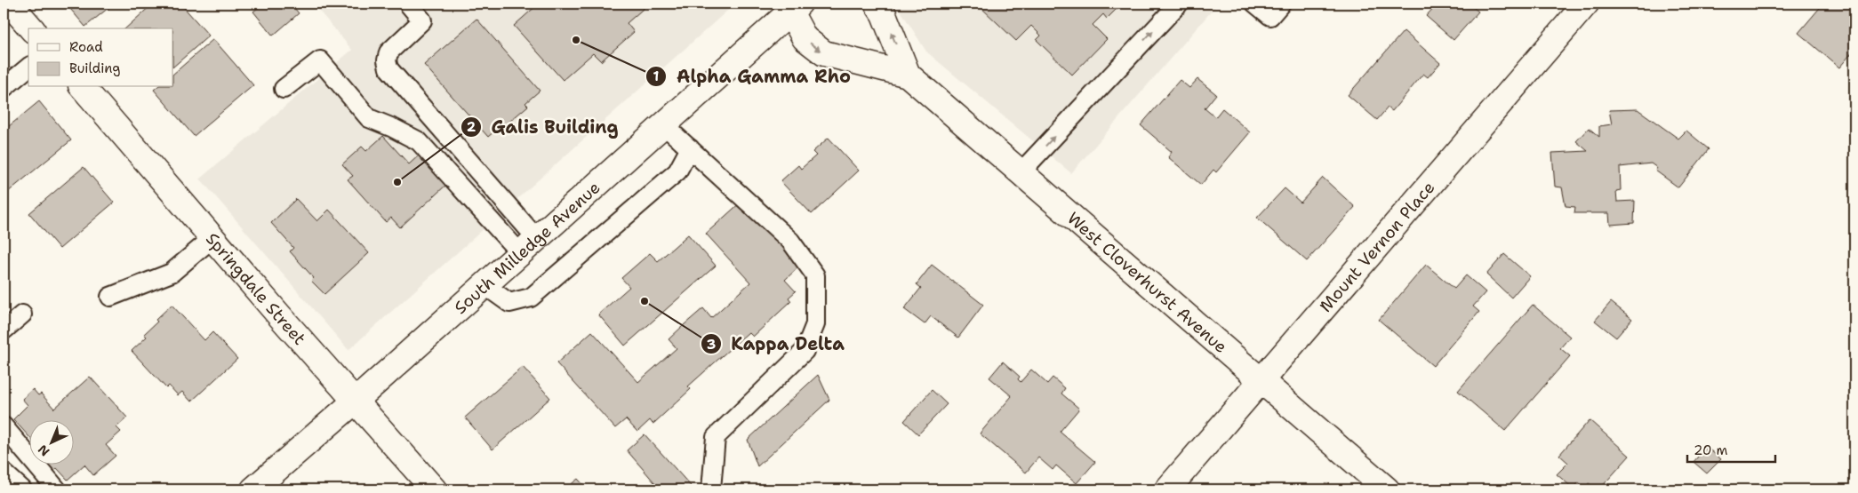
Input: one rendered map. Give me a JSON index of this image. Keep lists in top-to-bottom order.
{
  "streets": {
    "street": [
      "Mount Vernon Place",
      "South Milledge Avenue",
      "West Cloverhurst Avenue",
      "Springdale Street"
    ]
  },
  "crossings": [
    ["Mount Vernon Place", "West Cloverhurst Avenue"],
    ["South Milledge Avenue", "West Cloverhurst Avenue"],
    ["South Milledge Avenue", "Springdale Street"]
  ],
  "places": ["Alpha Gamma Rho", "Galis Building", "Kappa Delta"],
  "legend": ["Road", "Building"],
  "scale_bar": "20 m",
  "north": "bottom left"
}
